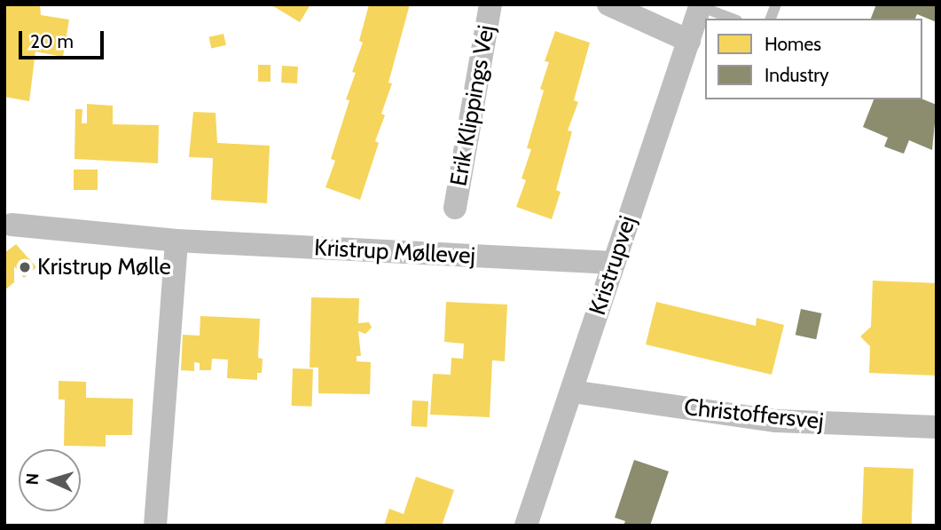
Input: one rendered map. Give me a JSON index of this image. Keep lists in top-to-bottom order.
{
  "streets": {
    "street": [
      "Erik Klippings Vej",
      "Kristrup Møllevej",
      "Kristrupvej",
      "Christoffersvej"
    ]
  },
  "crossings": [
    ["Kristrup Møllevej", "Kristrupvej"],
    ["Kristrupvej", "Christoffersvej"]
  ],
  "places": ["Kristrup Mølle"],
  "legend": ["Homes", "Industry"],
  "scale_bar": "20 m",
  "north": "left"
}
